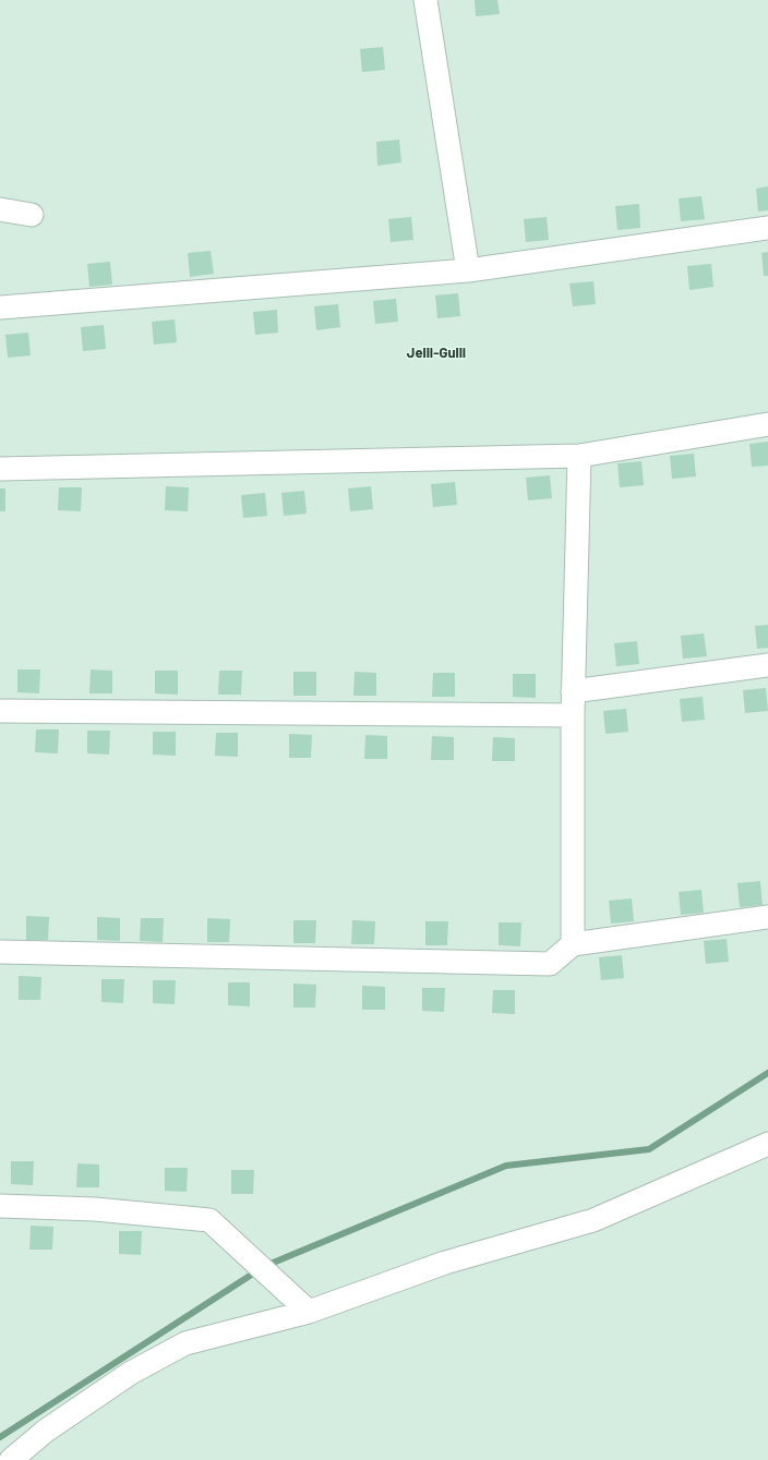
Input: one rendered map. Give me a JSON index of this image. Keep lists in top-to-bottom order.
{
  "districts": ["Jelli-Gulli"]
}
